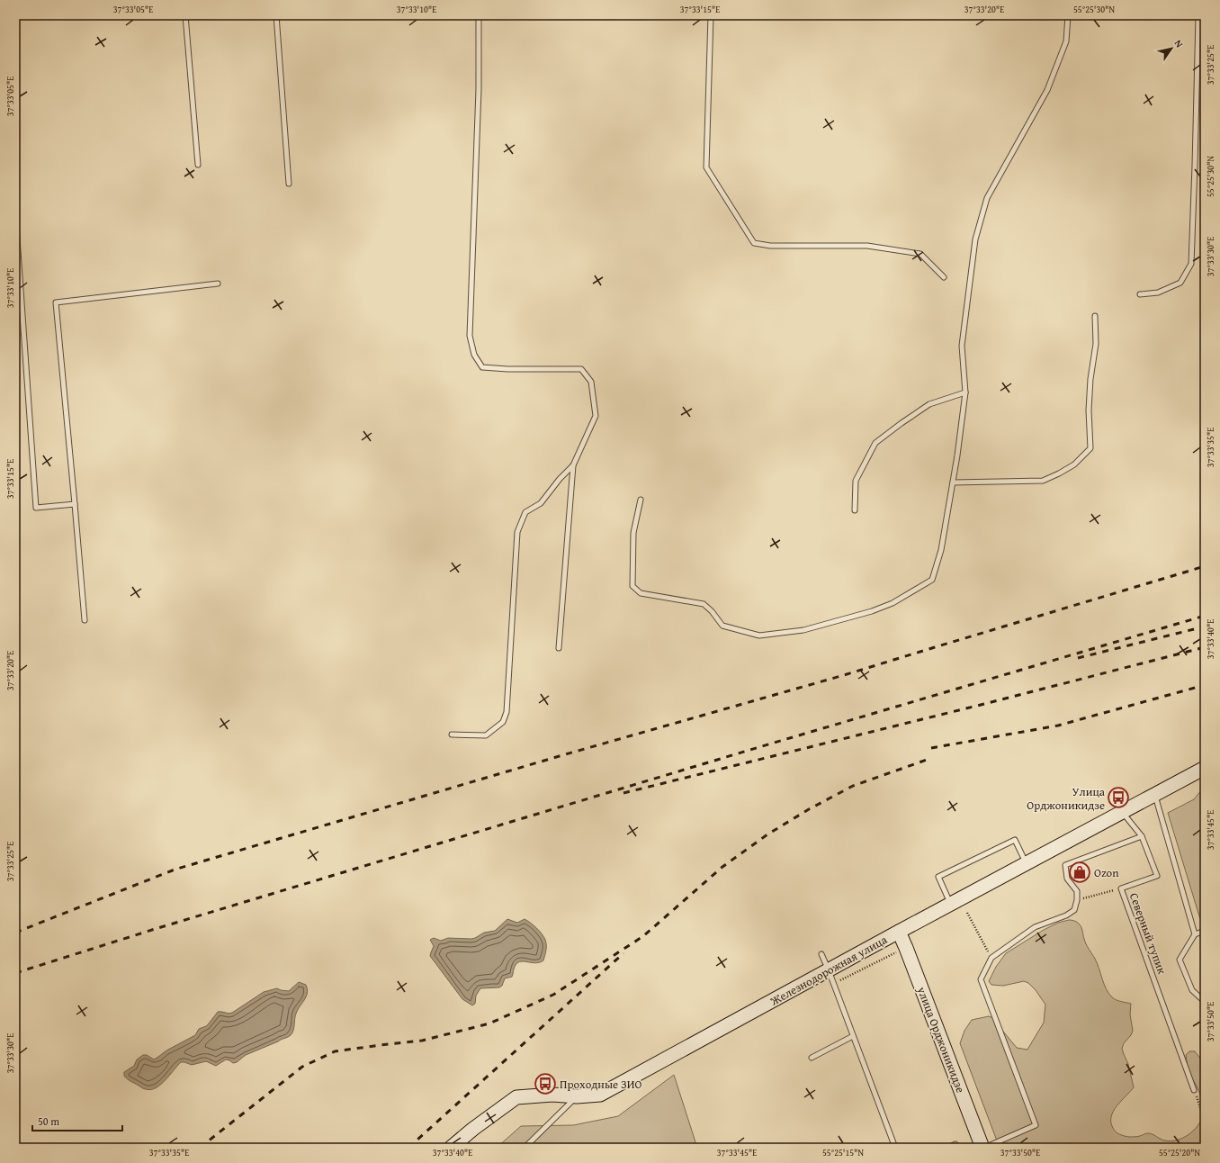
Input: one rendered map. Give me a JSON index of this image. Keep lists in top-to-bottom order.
{
  "streets": {
    "street": ["Железнодорожная улица", "улица Орджоникидзе"],
    "lane": ["Северный тупик"]
  },
  "crossings": [
    ["Северный тупик", "Железнодорожная улица"],
    ["Железнодорожная улица", "улица Орджоникидзе"]
  ],
  "places": {
    "bus stop": ["Улица Орджоникидзе", "Проходные ЗИО"],
    "shop": ["Ozon"]
  },
  "scale_bar": "50 m",
  "north": "top right",
  "coordinates": [
    "37°33'05\"E",
    "37°33'10\"E",
    "37°33'15\"E",
    "37°33'20\"E",
    "55°25'30\"N",
    "37°33'25\"E",
    "37°33'30\"E",
    "37°33'35\"E",
    "37°33'40\"E",
    "37°33'45\"E",
    "37°33'50\"E",
    "55°25'15\"N",
    "55°25'20\"N"
  ]
}
